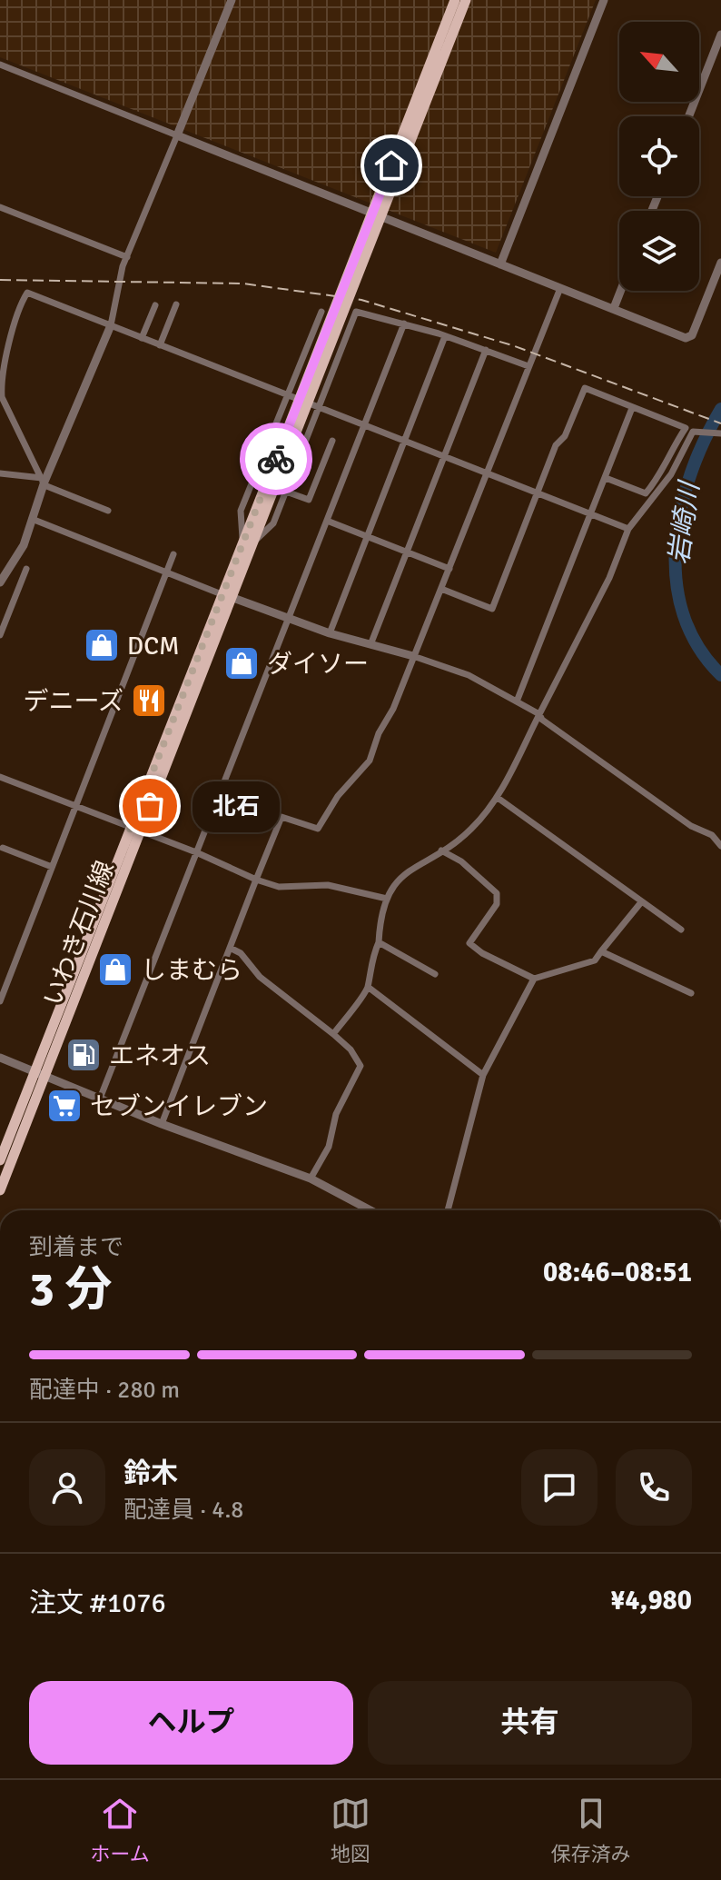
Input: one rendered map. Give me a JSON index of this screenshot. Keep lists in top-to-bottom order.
{
  "streets": {
    "main road": ["いわき石川線"]
  },
  "water": ["岩崎川"],
  "places": {
    "shop": ["DCM", "ダイソー", "しまむら"],
    "restaurant": ["デニーズ"],
    "other": ["北石"],
    "fuel station": ["エネオス"],
    "supermarket": ["セブンイレブン"]
  },
  "north": "top left",
  "page": {
    "bubble": "北石",
    "heading": ["3 分", "到着まで", "08:46–08:51"],
    "panel": [
      "鈴木",
      "配達員 · 4.8",
      "注文 #1076",
      "¥4,980"
    ],
    "bar": "配達中 · 280 m",
    "buttons": ["ヘルプ", "共有"],
    "tabs": ["ホーム", "地図", "保存済み"]
  }
}
